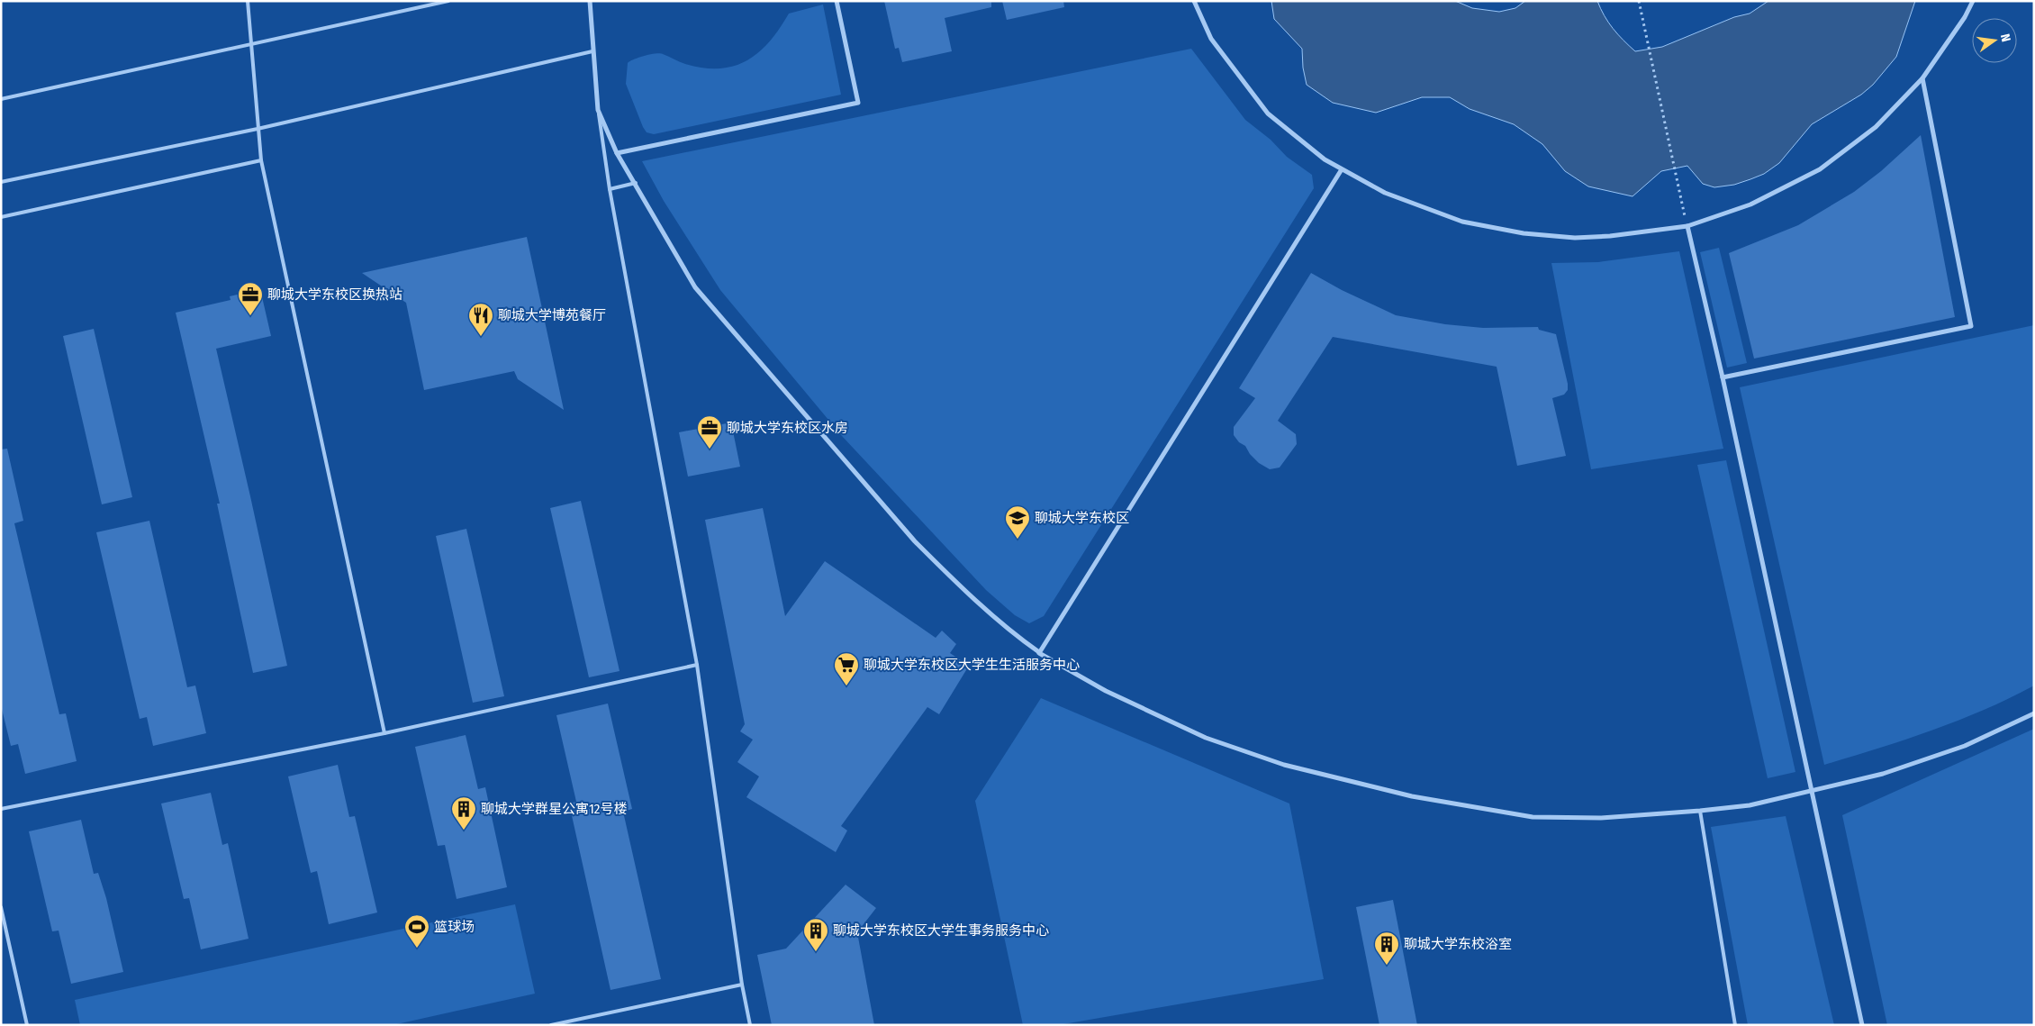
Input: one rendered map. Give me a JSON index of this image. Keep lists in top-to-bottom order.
{
  "places": {
    "office": ["聊城大学东校区换热站", "聊城大学东校区水房"],
    "restaurant": ["聊城大学博苑餐厅"],
    "school or university": ["聊城大学东校区"],
    "supermarket": ["聊城大学东校区大学生生活服务中心"],
    "building": ["聊城大学群星公寓12号楼", "聊城大学东校区大学生事务服务中心", "聊城大学东校浴室"],
    "sports": ["篮球场"]
  },
  "north": "right"
}
